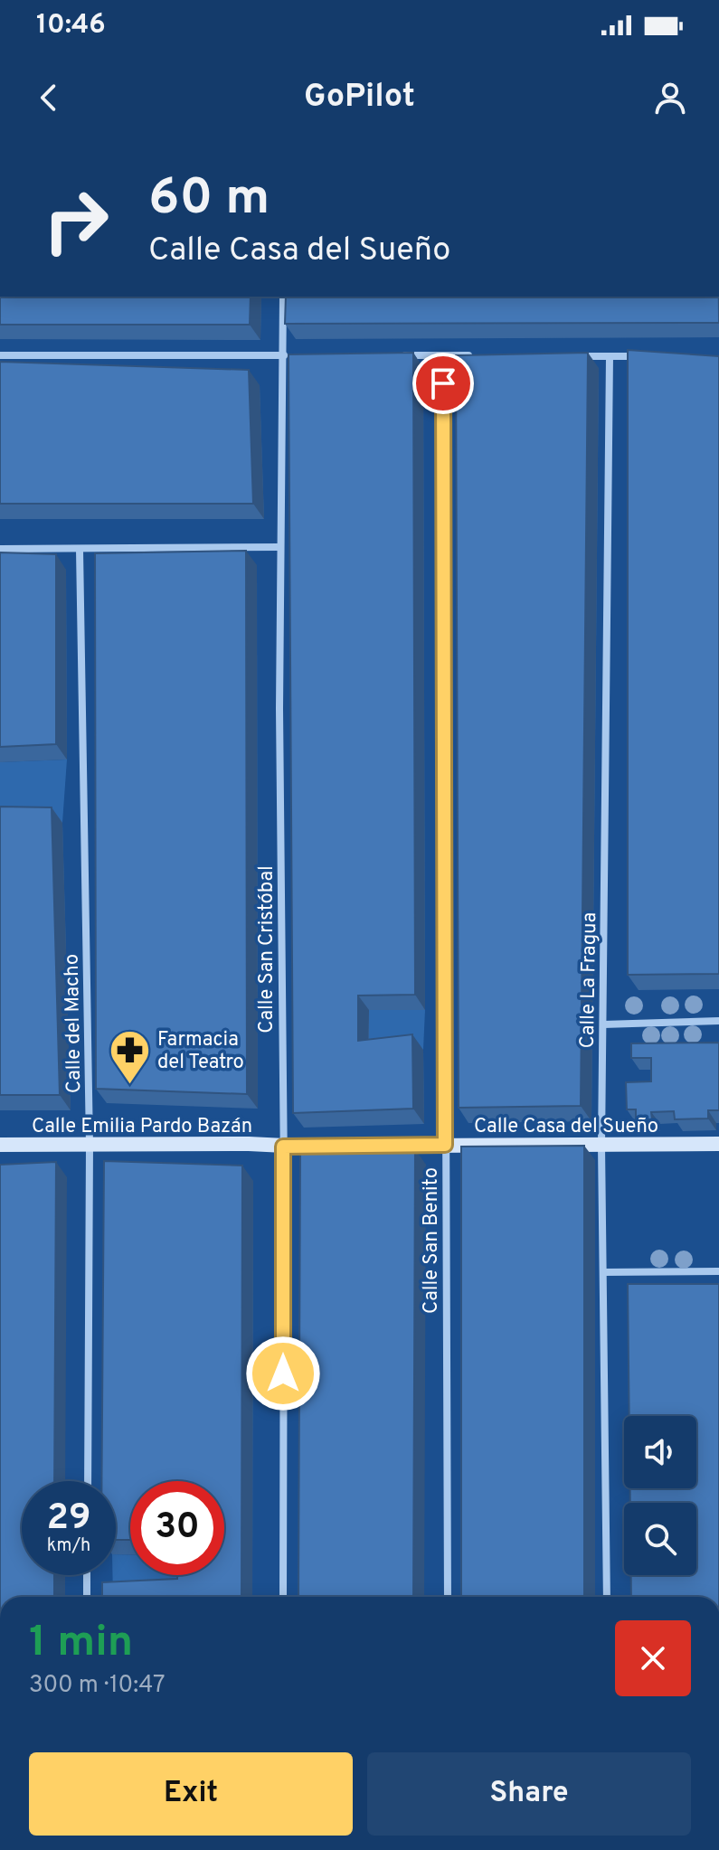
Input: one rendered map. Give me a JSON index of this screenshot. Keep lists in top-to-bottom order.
{
  "streets": {
    "street": [
      "Calle San Cristóbal",
      "Calle La Fragua",
      "Calle del Macho",
      "Calle Emilia Pardo Bazán",
      "Calle Casa del Sueño",
      "Calle San Benito"
    ]
  },
  "crossings": [
    ["Calle San Cristóbal", "Calle Emilia Pardo Bazán"],
    ["Calle San Cristóbal", "Calle Casa del Sueño"],
    ["Calle La Fragua", "Calle Casa del Sueño"],
    ["Calle del Macho", "Calle Emilia Pardo Bazán"],
    ["Calle Emilia Pardo Bazán", "Calle Casa del Sueño"],
    ["Calle Casa del Sueño", "Calle San Benito"]
  ],
  "places": {
    "pharmacy": ["Farmacia del Teatro"]
  },
  "page": {
    "status": "10:46",
    "header": "GoPilot",
    "turn": ["60 m", "Calle Casa del Sueño"],
    "speed": "29 km/h",
    "limit": "30",
    "heading": ["1 min", "300 m · 10:47"],
    "buttons": ["Exit", "Share"]
  }
}
